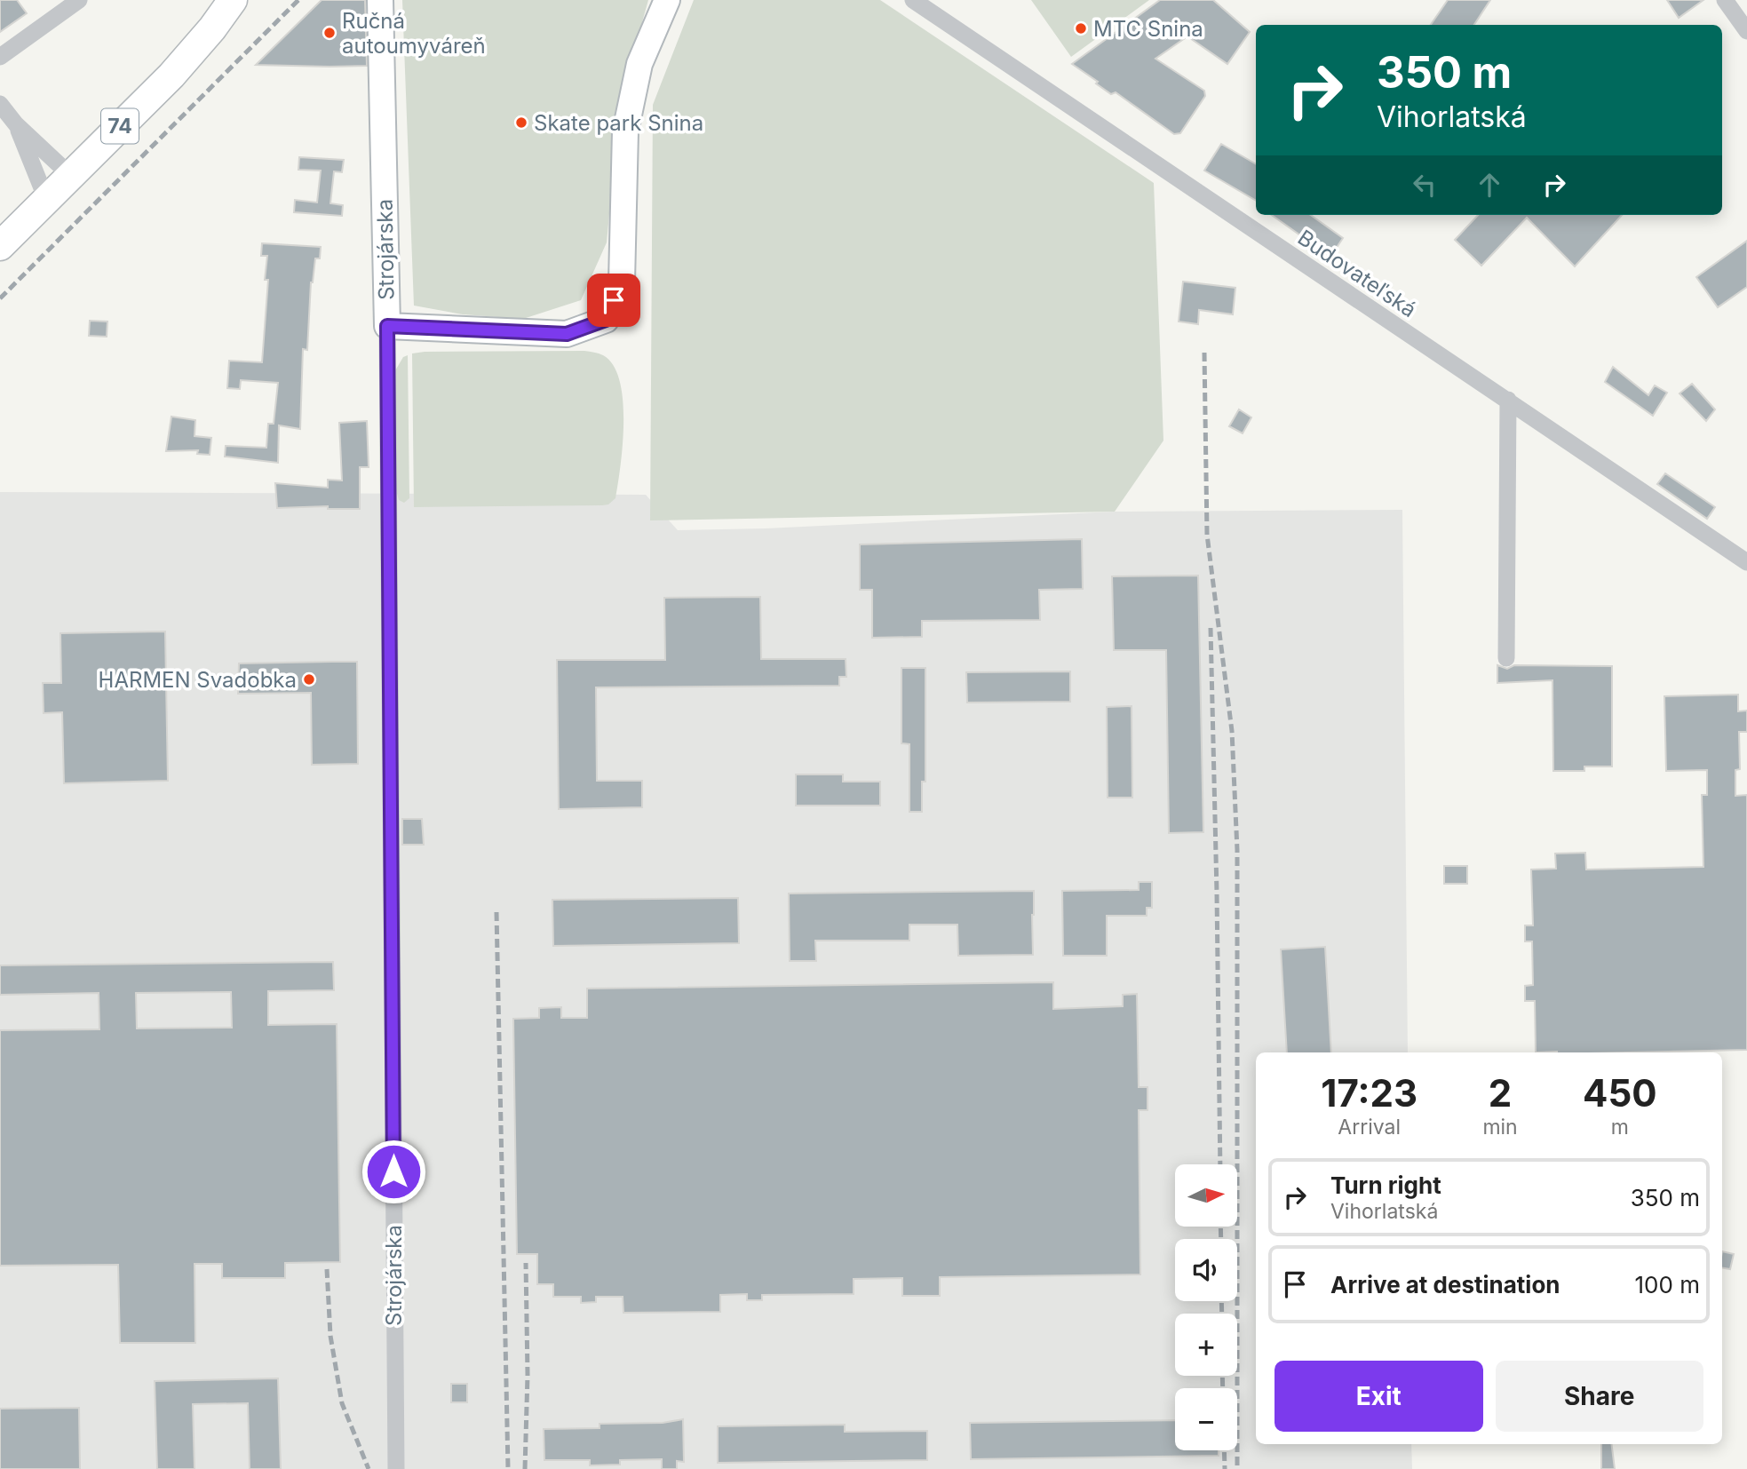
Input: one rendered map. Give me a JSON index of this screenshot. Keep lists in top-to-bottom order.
{
  "streets": {
    "main road": ["74", "Strojárska"],
    "street": ["Budovateľská"]
  },
  "places": [
    "MTC Snina",
    "Ručná autoumyváreň",
    "Skate park Snina",
    "HARMEN Svadobka"
  ],
  "north": "right",
  "page": {
    "turn": ["350 m", "Vihorlatská"],
    "eta": [
      "17:23",
      "Arrival",
      "2",
      "min",
      "450",
      "m"
    ],
    "list": [
      {
        "name": "Turn right",
        "note": "Vihorlatská",
        "value": "350 m"
      },
      {
        "name": "Arrive at destination",
        "value": "100 m"
      }
    ],
    "map_buttons": ["+", "−"],
    "buttons": ["Exit", "Share"]
  }
}
